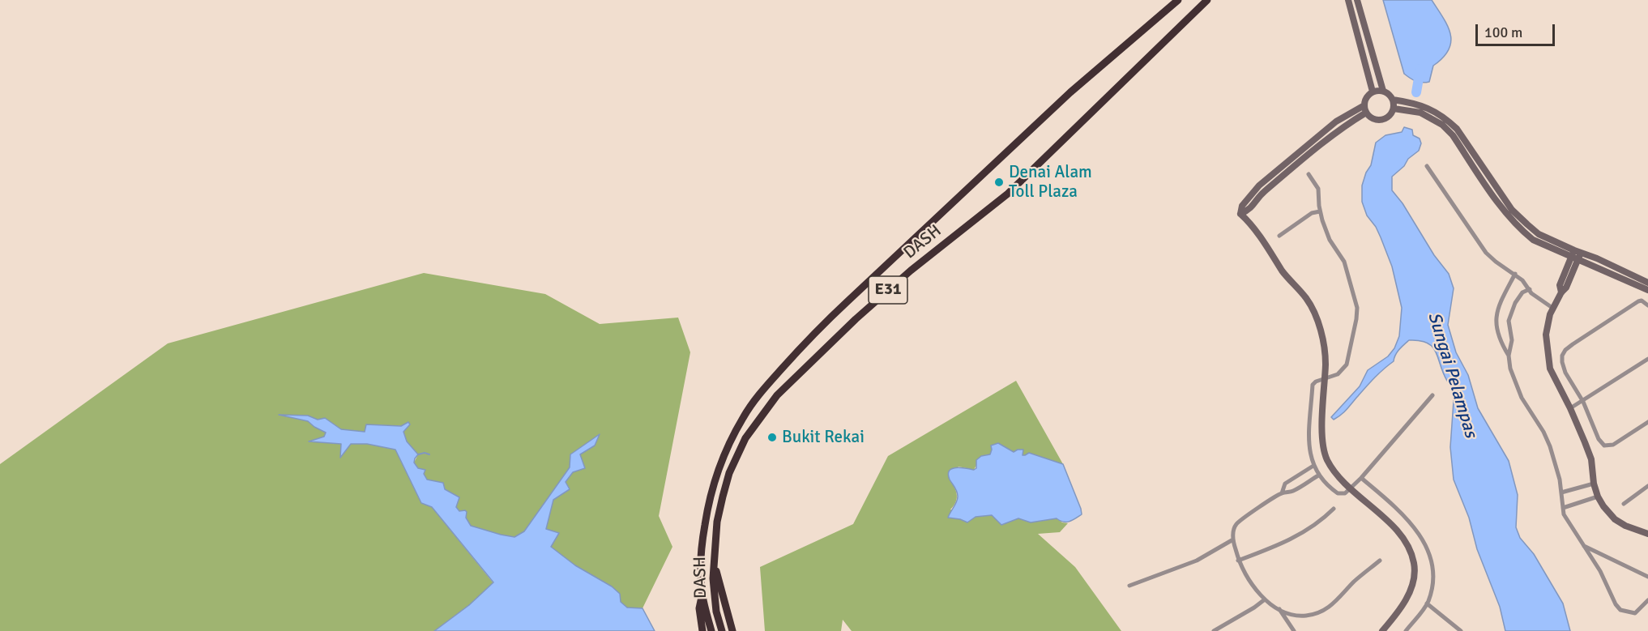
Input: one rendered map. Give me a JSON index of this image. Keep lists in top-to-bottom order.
{
  "streets": {
    "highway": ["DASH", "E31"]
  },
  "water": ["Sungai Pelampas"],
  "places": ["Denai Alam Toll Plaza", "Bukit Rekai"],
  "scale_bar": "100 m"
}
